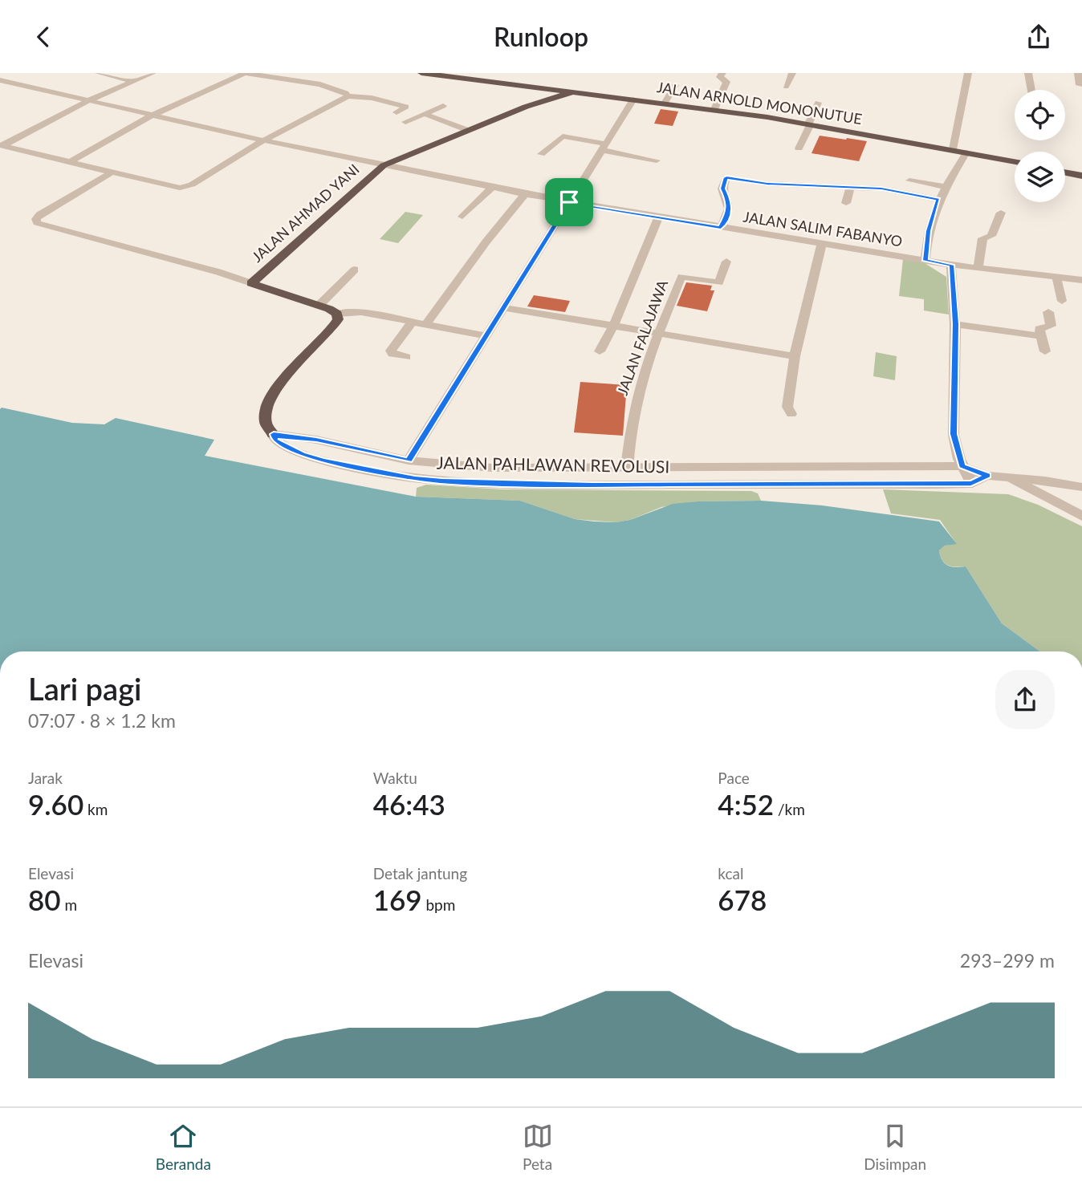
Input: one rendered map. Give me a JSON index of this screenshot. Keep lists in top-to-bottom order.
{
  "streets": {
    "highway": ["JALAN ARNOLD MONONUTUE", "JALAN AHMAD YANI"],
    "street": ["JALAN SALIM FABANYO", "JALAN FALAJAWA", "JALAN PAHLAWAN REVOLUSI"]
  },
  "crossings": [
    ["JALAN ARNOLD MONONUTUE", "JALAN AHMAD YANI"],
    ["JALAN AHMAD YANI", "JALAN SALIM FABANYO"],
    ["JALAN FALAJAWA", "JALAN PAHLAWAN REVOLUSI"]
  ],
  "page": {
    "header": "Runloop",
    "heading": ["Lari pagi", "07:07 · 8 × 1.2 km"],
    "stats": [
      ["Jarak", "9.60 km"],
      ["Waktu", "46:43"],
      ["Pace", "4:52 /km"],
      ["Elevasi", "80 m"],
      ["Detak jantung", "169 bpm"],
      ["kcal", "678"]
    ],
    "chart": ["Elevasi", "293–299 m"],
    "tabs": ["Beranda", "Peta", "Disimpan"]
  }
}
